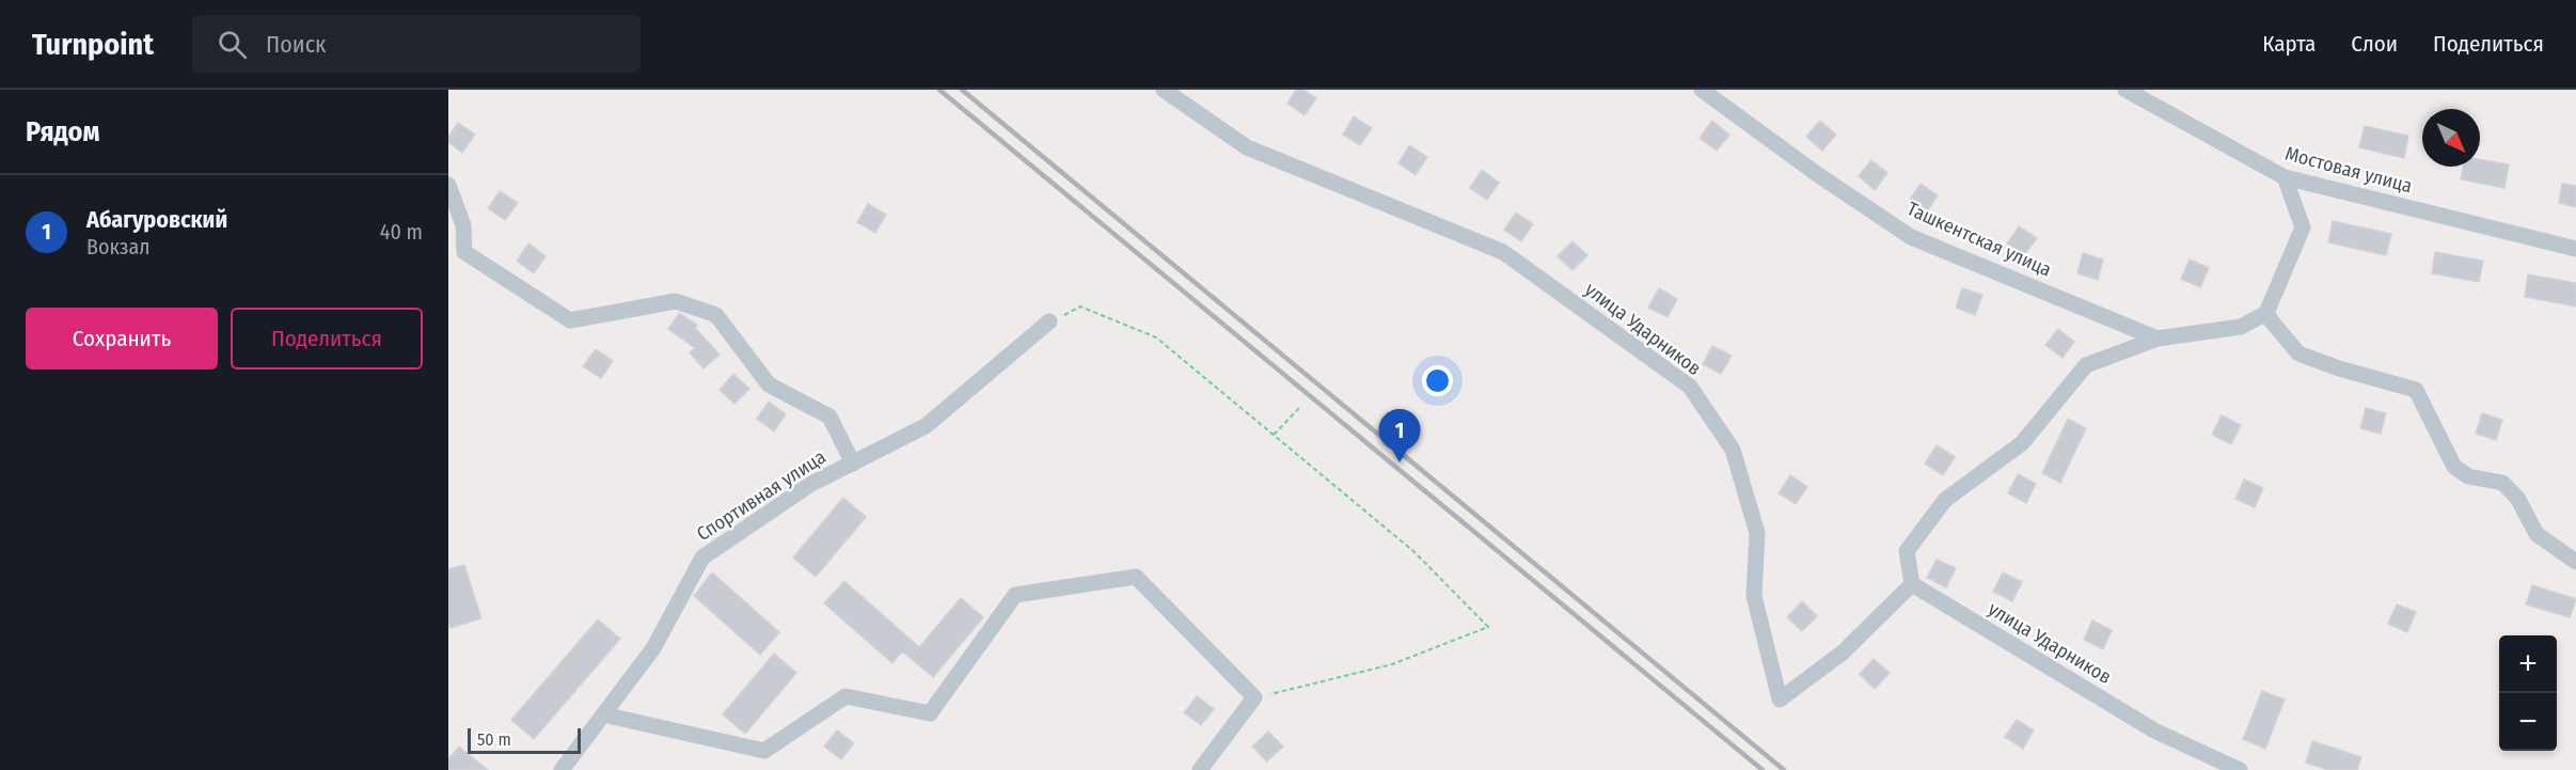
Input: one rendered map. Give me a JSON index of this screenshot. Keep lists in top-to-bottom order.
{
  "streets": {
    "street": [
      "Мостовая улица",
      "Ташкентская улица",
      "улица Ударников",
      "Спортивная улица"
    ]
  },
  "scale_bar": "50 m",
  "north": "bottom right",
  "page": {
    "header": "Turnpoint",
    "search": "Поиск",
    "nav": ["Карта", "Слои", "Поделиться"],
    "heading": "Рядом",
    "list": [
      {
        "mark": "1",
        "name": "Абагуровский",
        "note": "Вокзал",
        "value": "40 m"
      }
    ],
    "buttons": ["Сохранить", "Поделиться"],
    "pins": "1",
    "map_buttons": ["+", "−"],
    "scale": "50 m"
  }
}
